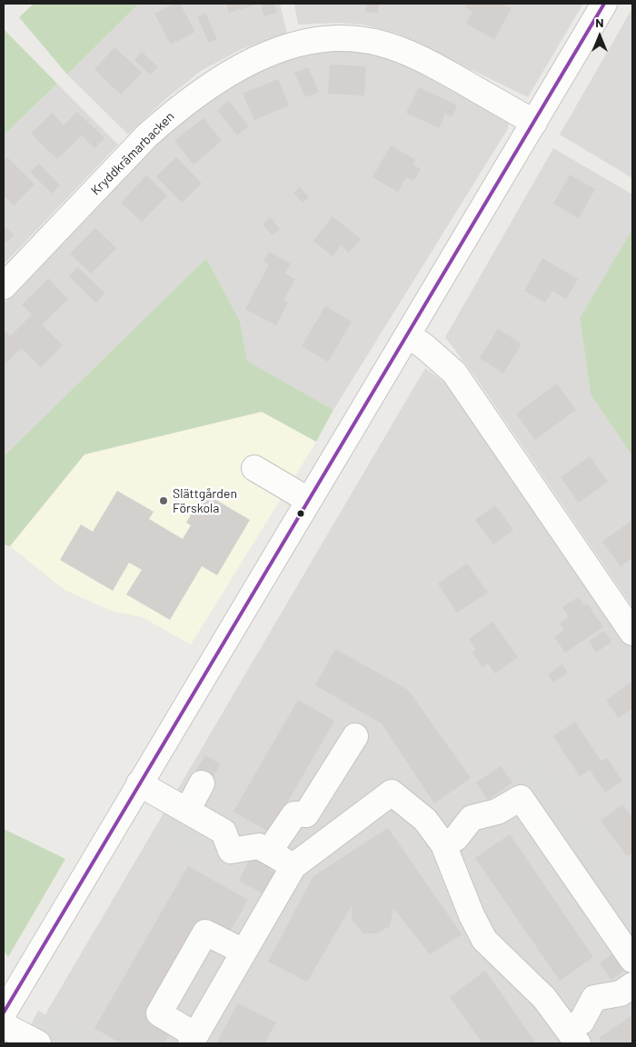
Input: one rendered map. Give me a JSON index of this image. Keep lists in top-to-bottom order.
{
  "streets": {
    "street": ["Kryddkrämarbacken"]
  },
  "places": ["Slättgården Förskola"],
  "north": "top"
}
